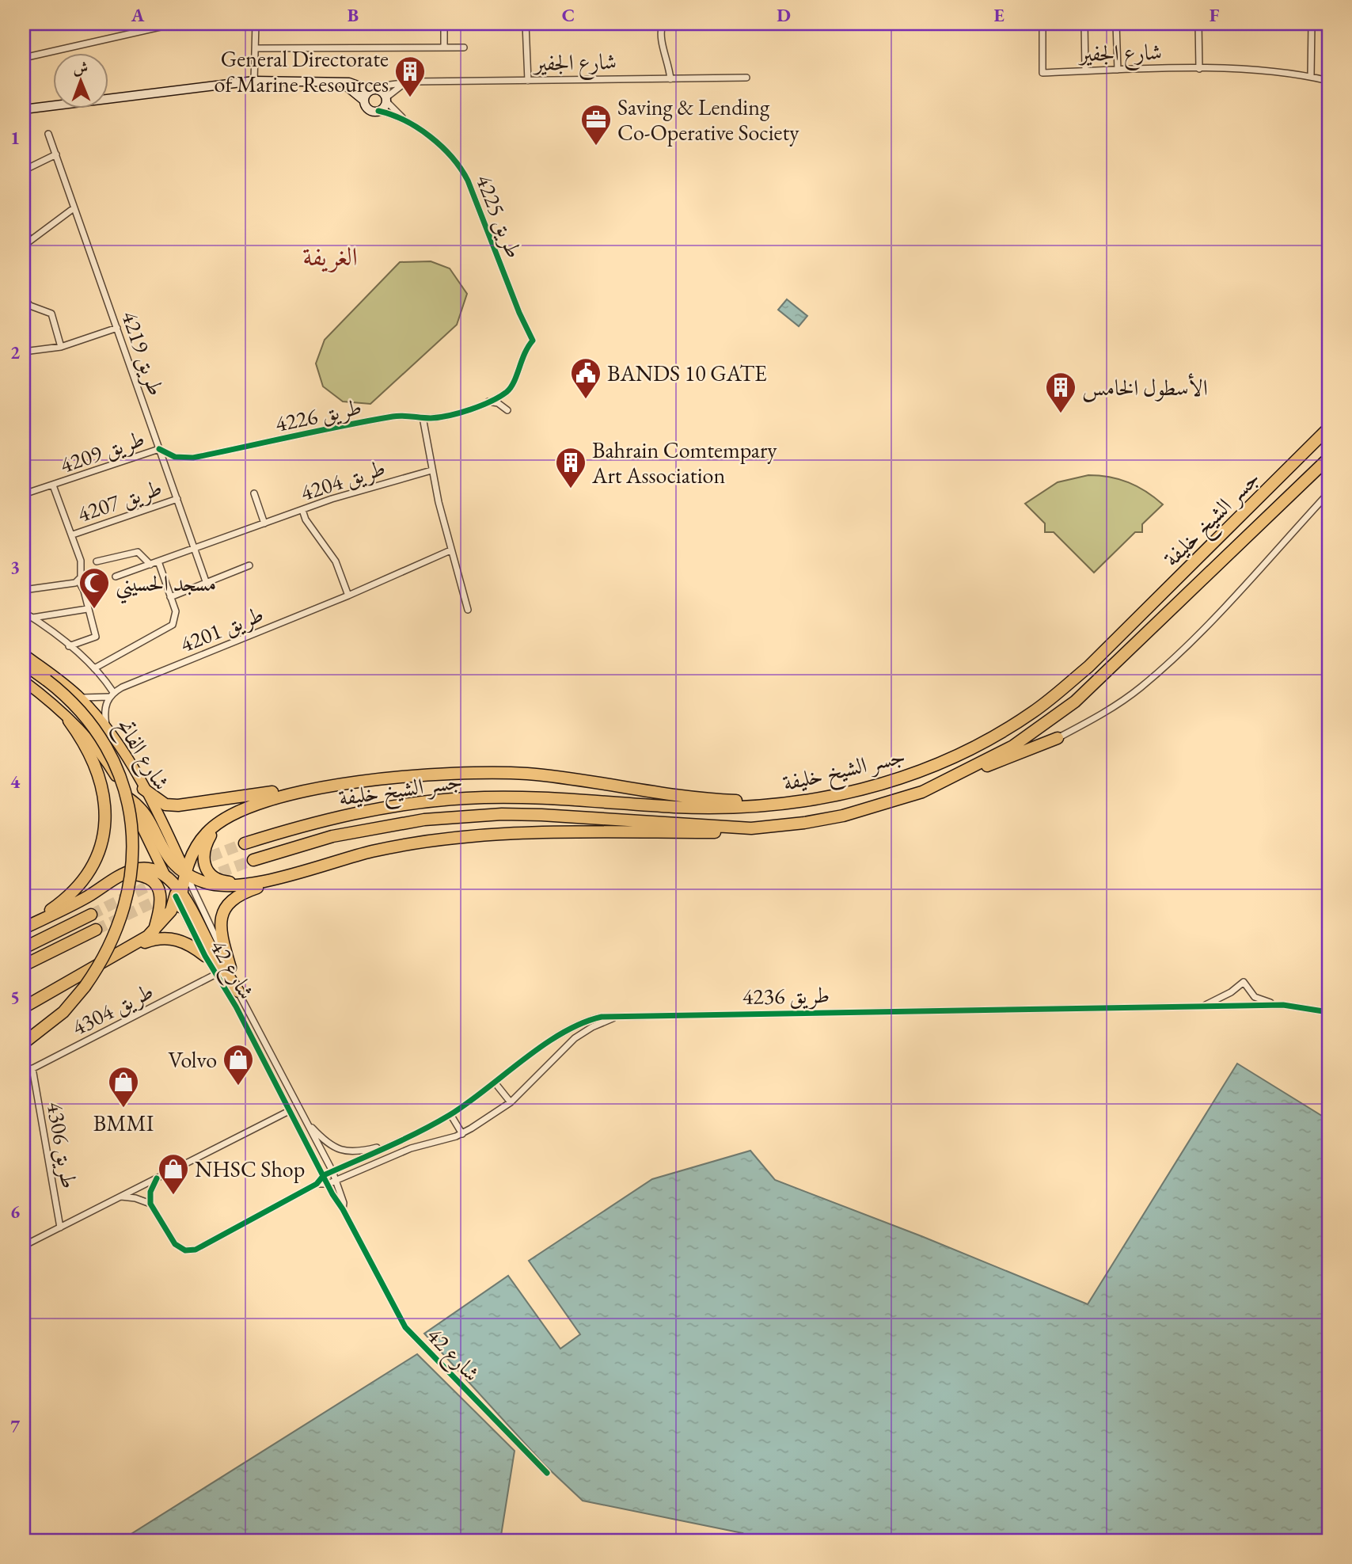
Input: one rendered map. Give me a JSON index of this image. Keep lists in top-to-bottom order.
{
  "streets": {
    "highway": ["جسر الشيخ خليفة"],
    "main road": ["شارع الفاتح"],
    "street": [
      "شارع الجفير",
      "طريق 4225",
      "طريق 4219",
      "طريق 4226",
      "طريق 4209",
      "طريق 4204",
      "طريق 4207",
      "طريق 4201",
      "شارع 42",
      "طريق 4236",
      "طريق 4304",
      "طريق 4306"
    ]
  },
  "crossings": [
    ["شارع الجفير", "طريق 4225"],
    ["طريق 4225", "طريق 4226"],
    ["طريق 4219", "طريق 4226"],
    ["طريق 4219", "طريق 4209"],
    ["طريق 4219", "طريق 4204"],
    ["طريق 4219", "طريق 4207"],
    ["طريق 4226", "طريق 4209"],
    ["طريق 4209", "طريق 4207"],
    ["طريق 4201", "شارع الفاتح"],
    ["شارع الفاتح", "شارع 42"],
    ["شارع 42", "طريق 4236"],
    ["شارع 42", "طريق 4304"],
    ["شارع 42", "طريق 4306"],
    ["طريق 4304", "طريق 4306"]
  ],
  "districts": ["الغريفة"],
  "places": {
    "building": ["General Directorate of Marine Resources", "الأسطول الخامس", "Bahrain Comtempary Art Association"],
    "office": ["Saving & Lending Co-Operative Society"],
    "public building": ["BANDS 10 GATE"],
    "mosque": ["مسجد الحسيني"],
    "shop": ["Volvo", "BMMI", "NHSC Shop"]
  },
  "north": "top",
  "grid": {
    "columns": [
      "A",
      "B",
      "C",
      "D",
      "E",
      "F"
    ],
    "rows": [
      "1",
      "2",
      "3",
      "4",
      "5",
      "6",
      "7"
    ]
  }
}
